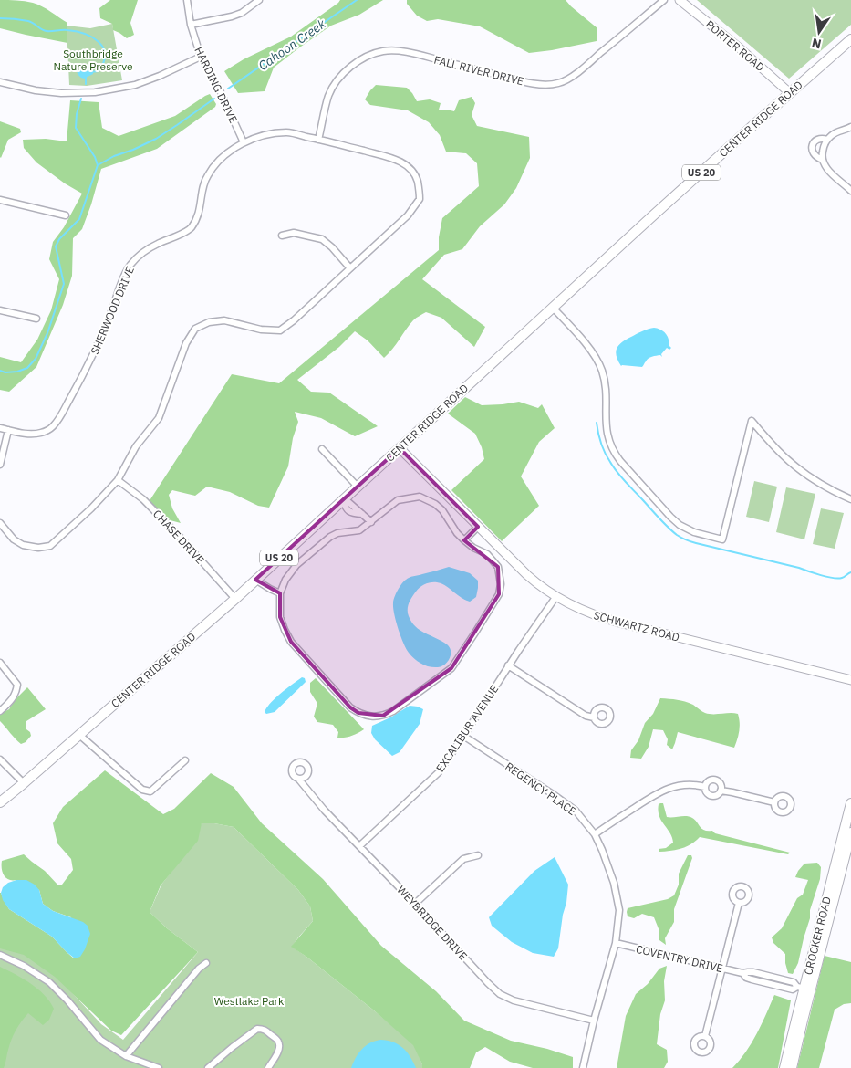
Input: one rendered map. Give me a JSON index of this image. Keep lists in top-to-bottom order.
{
  "streets": {
    "main road": ["CENTER RIDGE ROAD", "US 20", "CROCKER ROAD"],
    "street": [
      "PORTER ROAD",
      "FALL RIVER DRIVE",
      "HARDING DRIVE",
      "SHERWOOD DRIVE",
      "CHASE DRIVE",
      "SCHWARTZ ROAD",
      "EXCALIBUR AVENUE",
      "REGENCY PLACE",
      "WEYBRIDGE DRIVE",
      "COVENTRY DRIVE"
    ]
  },
  "crossings": [
    ["PORTER ROAD", "CENTER RIDGE ROAD"],
    ["FALL RIVER DRIVE", "SHERWOOD DRIVE"],
    ["HARDING DRIVE", "SHERWOOD DRIVE"],
    ["CENTER RIDGE ROAD", "CHASE DRIVE"],
    ["CENTER RIDGE ROAD", "SCHWARTZ ROAD"],
    ["SHERWOOD DRIVE", "CHASE DRIVE"],
    ["SCHWARTZ ROAD", "EXCALIBUR AVENUE"],
    ["EXCALIBUR AVENUE", "REGENCY PLACE"],
    ["EXCALIBUR AVENUE", "WEYBRIDGE DRIVE"],
    ["REGENCY PLACE", "WEYBRIDGE DRIVE"],
    ["REGENCY PLACE", "COVENTRY DRIVE"],
    ["CROCKER ROAD", "COVENTRY DRIVE"]
  ],
  "water": ["Cahoon Creek"],
  "parks": ["Southbridge Nature Preserve", "Westlake Park"],
  "north": "bottom"
}
